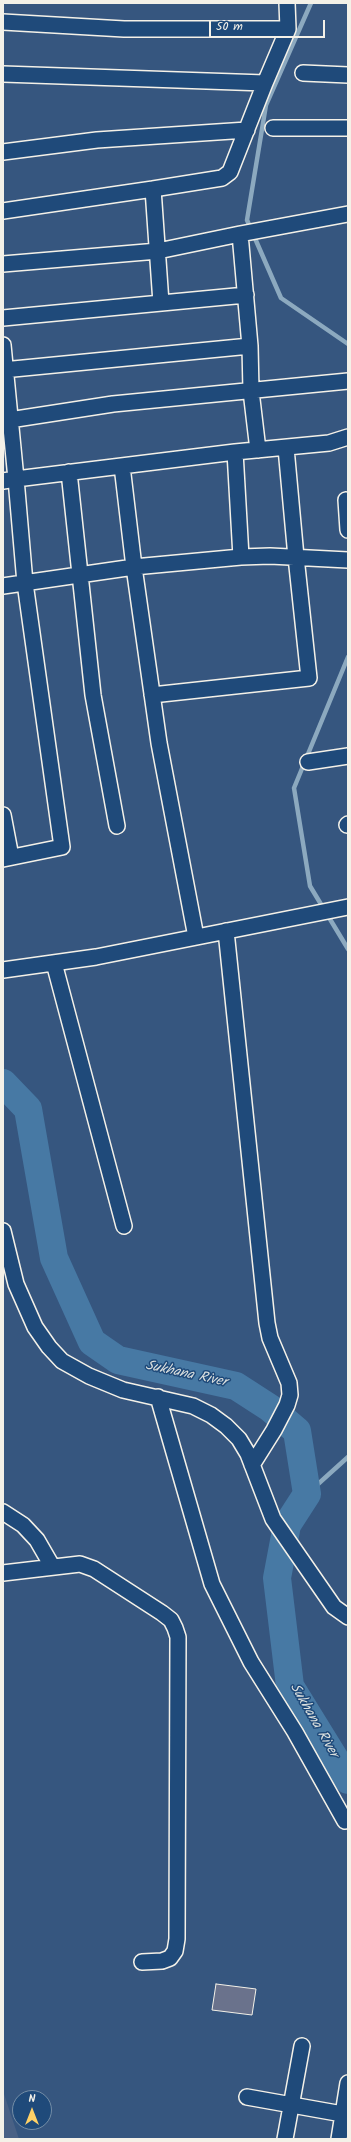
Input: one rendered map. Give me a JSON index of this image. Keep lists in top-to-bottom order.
{
  "water": ["Sukhana River"],
  "scale_bar": "50 m",
  "north": "top"
}
